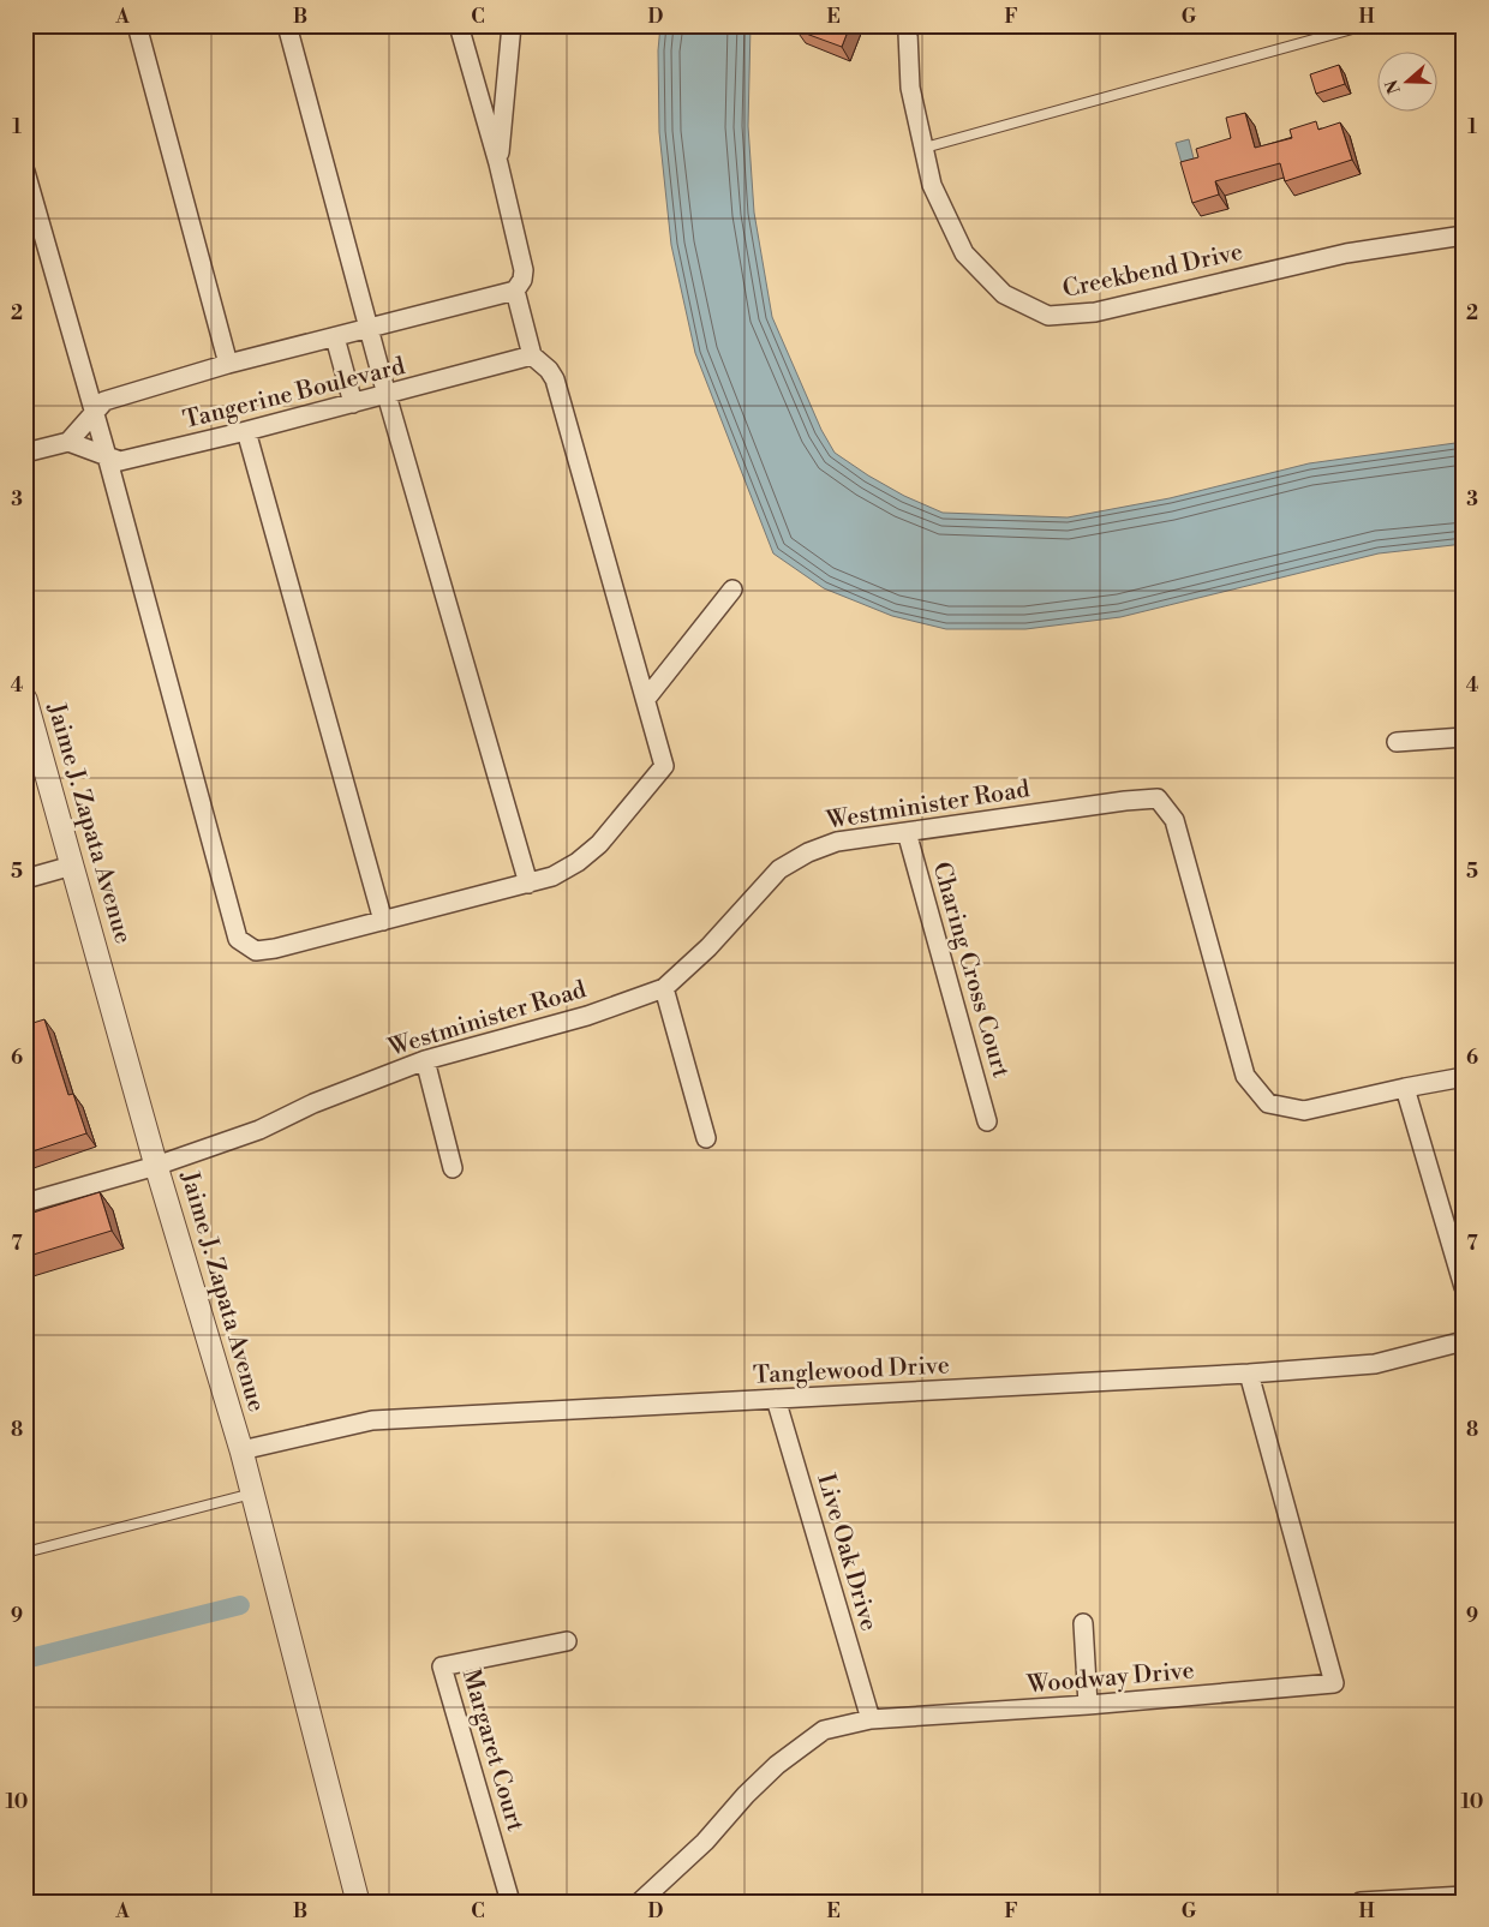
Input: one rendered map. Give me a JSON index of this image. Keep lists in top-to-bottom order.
{
  "streets": {
    "street": [
      "Creekbend Drive",
      "Tangerine Boulevard",
      "Westminister Road",
      "Jaime J. Zapata Avenue",
      "Charing Cross Court",
      "Tanglewood Drive",
      "Live Oak Drive",
      "Woodway Drive",
      "Margaret Court"
    ]
  },
  "crossings": [
    ["Westminister Road", "Jaime J. Zapata Avenue"],
    ["Westminister Road", "Charing Cross Court"],
    ["Jaime J. Zapata Avenue", "Tanglewood Drive"],
    ["Tanglewood Drive", "Live Oak Drive"],
    ["Tanglewood Drive", "Woodway Drive"],
    ["Live Oak Drive", "Woodway Drive"]
  ],
  "north": "left",
  "grid": {
    "columns": [
      "A",
      "B",
      "C",
      "D",
      "E",
      "F",
      "G",
      "H"
    ],
    "rows": [
      "1",
      "2",
      "3",
      "4",
      "5",
      "6",
      "7",
      "8",
      "9",
      "10"
    ]
  }
}
